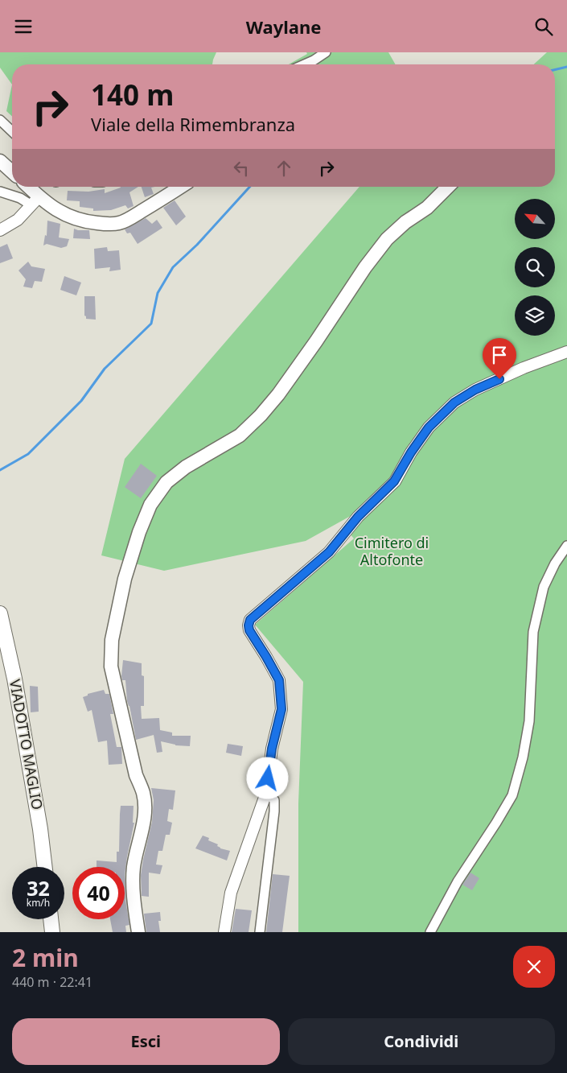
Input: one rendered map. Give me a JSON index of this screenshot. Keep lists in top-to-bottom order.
{
  "streets": {
    "main road": ["VIADOTTO MAGLIO"]
  },
  "parks": ["Cimitero di Altofonte"],
  "north": "top left",
  "page": {
    "header": "Waylane",
    "turn": ["140 m", "Viale della Rimembranza"],
    "speed": "32 km/h",
    "limit": "40",
    "heading": ["2 min", "440 m · 22:41"],
    "buttons": ["Esci", "Condividi"]
  }
}
